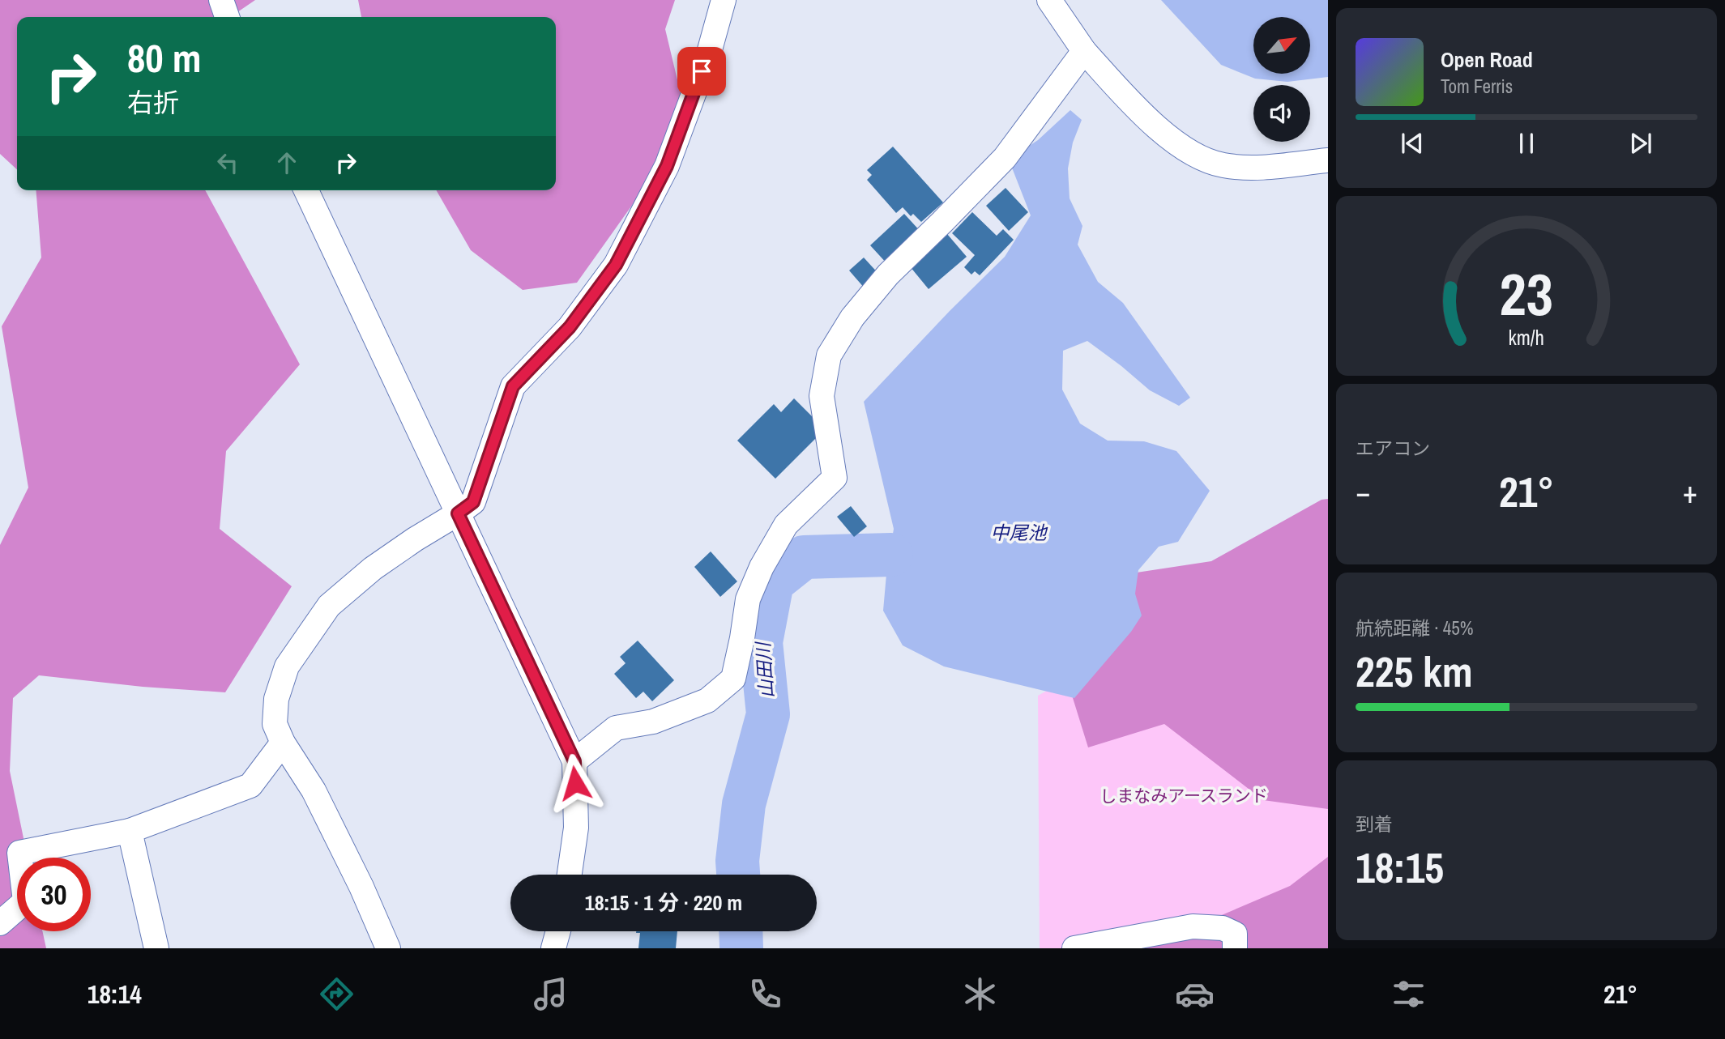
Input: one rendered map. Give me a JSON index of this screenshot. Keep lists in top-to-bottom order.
{
  "water": ["中尾池", "山田川"],
  "parks": ["しまなみアースランド"],
  "north": "top right",
  "page": {
    "turn": ["80 m", "右折"],
    "song": ["Open Road", "Tom Ferris"],
    "tile": [
      "エアコン",
      ["航続距離 · 45%", "225 km"],
      ["到着", "18:15"]
    ],
    "heat": ["−", "21°", "+"],
    "limit": "30",
    "trip": "18:15 · 1 分 · 220 m",
    "tabs": ["18:14", "21°"],
    "gauge": ["23", "km/h"]
  }
}
